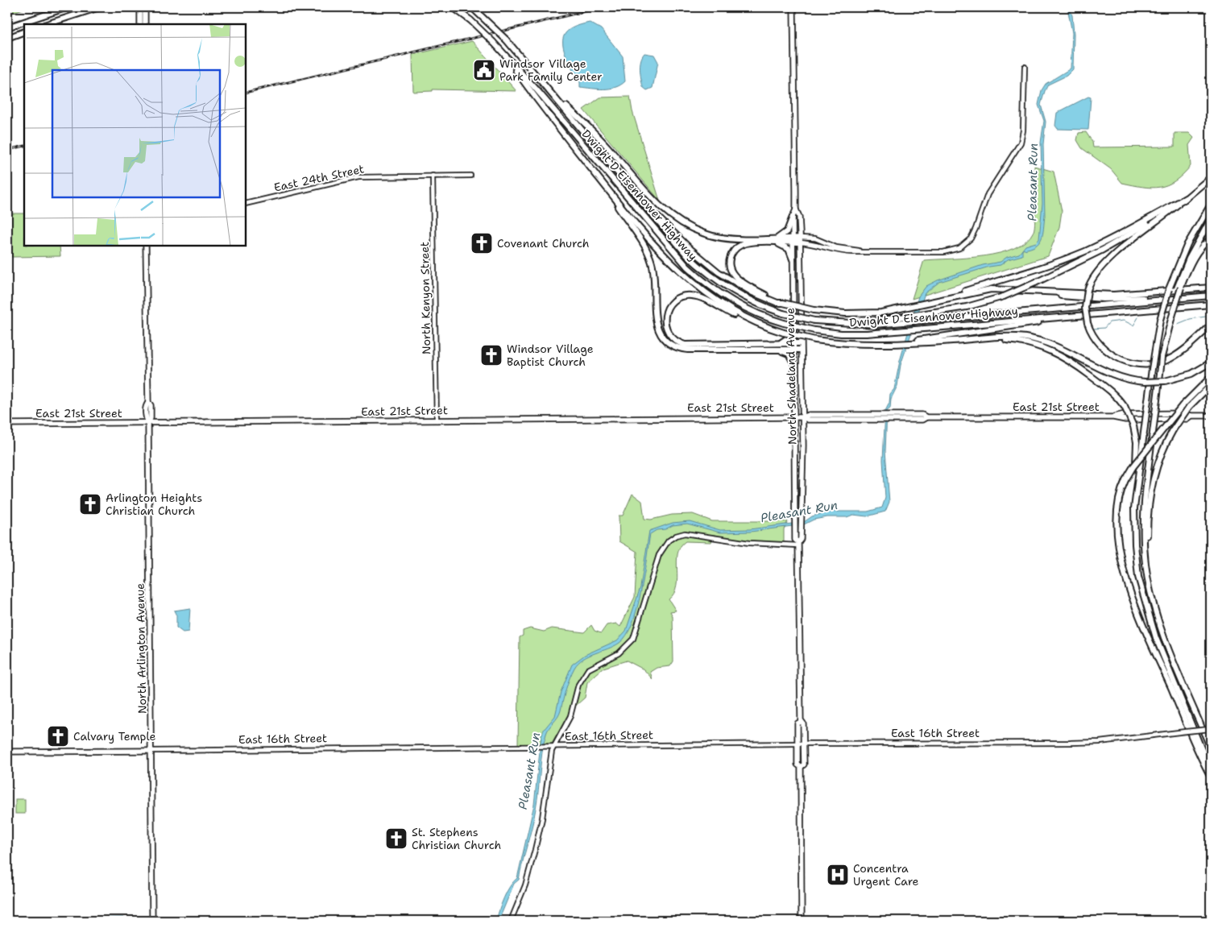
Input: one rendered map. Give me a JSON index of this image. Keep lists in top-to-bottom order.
{
  "streets": {
    "highway": ["Dwight D Eisenhower Highway"],
    "main road": [
      "North Shadeland Avenue",
      "East 21st Street",
      "North Arlington Avenue",
      "East 16th Street"
    ],
    "street": ["East 24th Street", "North Kenyon Street"]
  },
  "crossings": [
    ["East 24th Street", "North Kenyon Street"],
    ["North Kenyon Street", "East 21st Street"],
    ["North Shadeland Avenue", "East 21st Street"],
    ["North Shadeland Avenue", "East 16th Street"],
    ["East 21st Street", "North Arlington Avenue"],
    ["North Arlington Avenue", "East 16th Street"]
  ],
  "water": ["Pleasant Run"],
  "places": {
    "public building": ["Windsor Village Park Family Center"],
    "church": [
      "Covenant Church",
      "Windsor Village Baptist Church",
      "Arlington Heights Christian Church",
      "Calvary Temple",
      "St. Stephens Christian Church"
    ],
    "hospital": ["Concentra Urgent Care"]
  }
}
